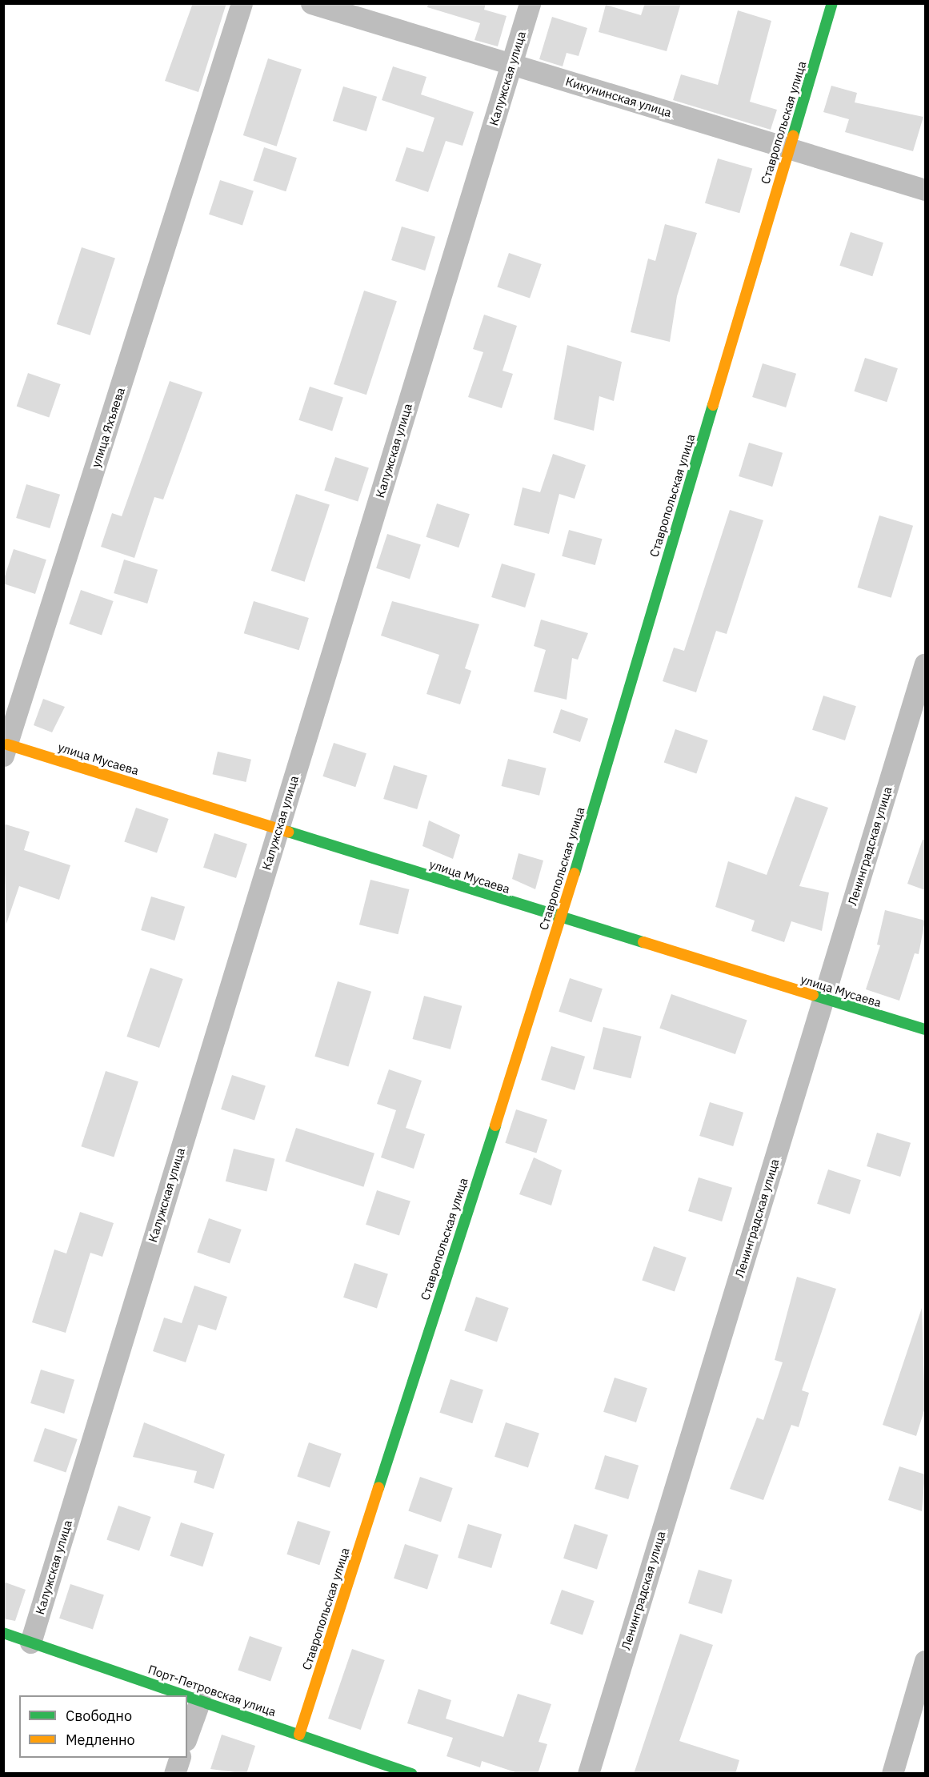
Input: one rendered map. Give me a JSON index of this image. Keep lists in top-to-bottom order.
{
  "streets": {
    "street": [
      "Калужская улица",
      "Кикунинская улица",
      "Ставропольская улица",
      "улица Яхъяева",
      "улица Мусаева",
      "Ленинградская улица",
      "Порт-Петровская улица"
    ]
  },
  "crossings": [
    ["Калужская улица", "Кикунинская улица"],
    ["Калужская улица", "улица Мусаева"],
    ["Калужская улица", "Порт-Петровская улица"],
    ["Кикунинская улица", "Ставропольская улица"],
    ["Ставропольская улица", "улица Мусаева"],
    ["Ставропольская улица", "Порт-Петровская улица"],
    ["улица Яхъяева", "улица Мусаева"],
    ["улица Мусаева", "Ленинградская улица"]
  ],
  "legend": ["Свободно", "Медленно"]
}
